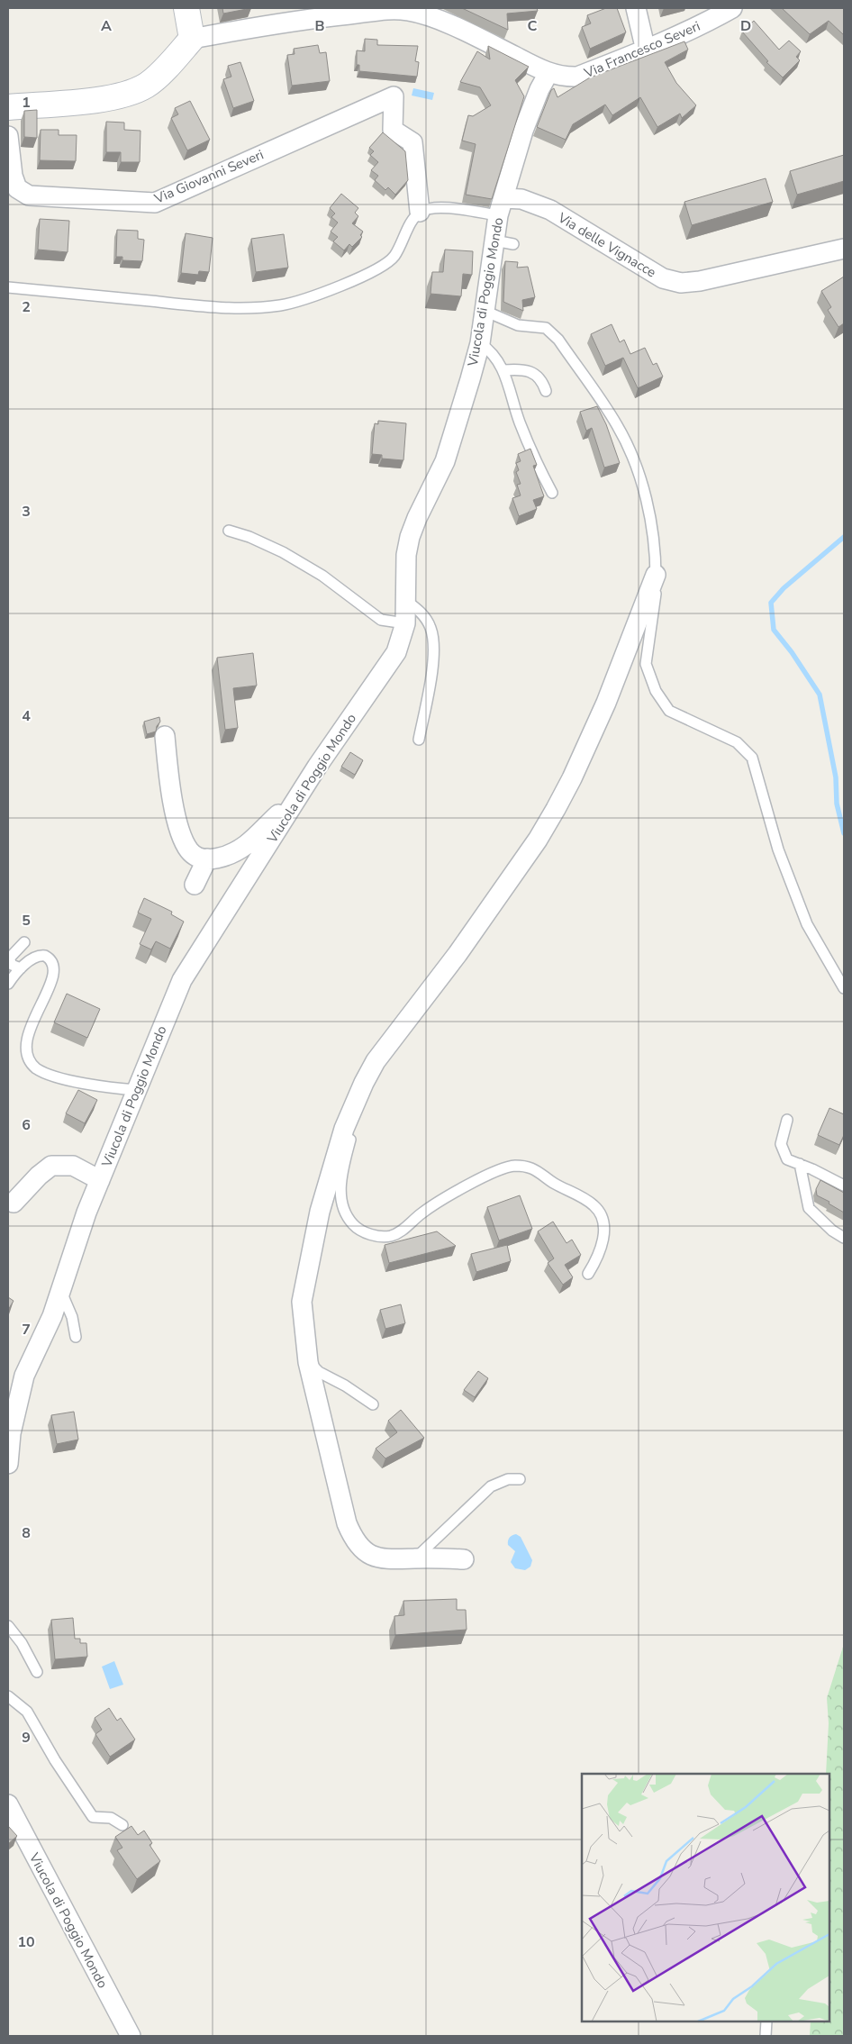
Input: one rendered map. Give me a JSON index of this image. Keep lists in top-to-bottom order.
{
  "streets": {
    "street": [
      "Via Francesco Severi",
      "Via Giovanni Severi",
      "Via delle Vignacce",
      "Viucola di Poggio Mondo"
    ]
  },
  "crossings": [
    ["Via Francesco Severi", "Viucola di Poggio Mondo"],
    ["Via delle Vignacce", "Viucola di Poggio Mondo"]
  ],
  "grid": {
    "columns": [
      "A",
      "B",
      "C",
      "D"
    ],
    "rows": [
      "1",
      "2",
      "3",
      "4",
      "5",
      "6",
      "7",
      "8",
      "9",
      "10"
    ]
  }
}
